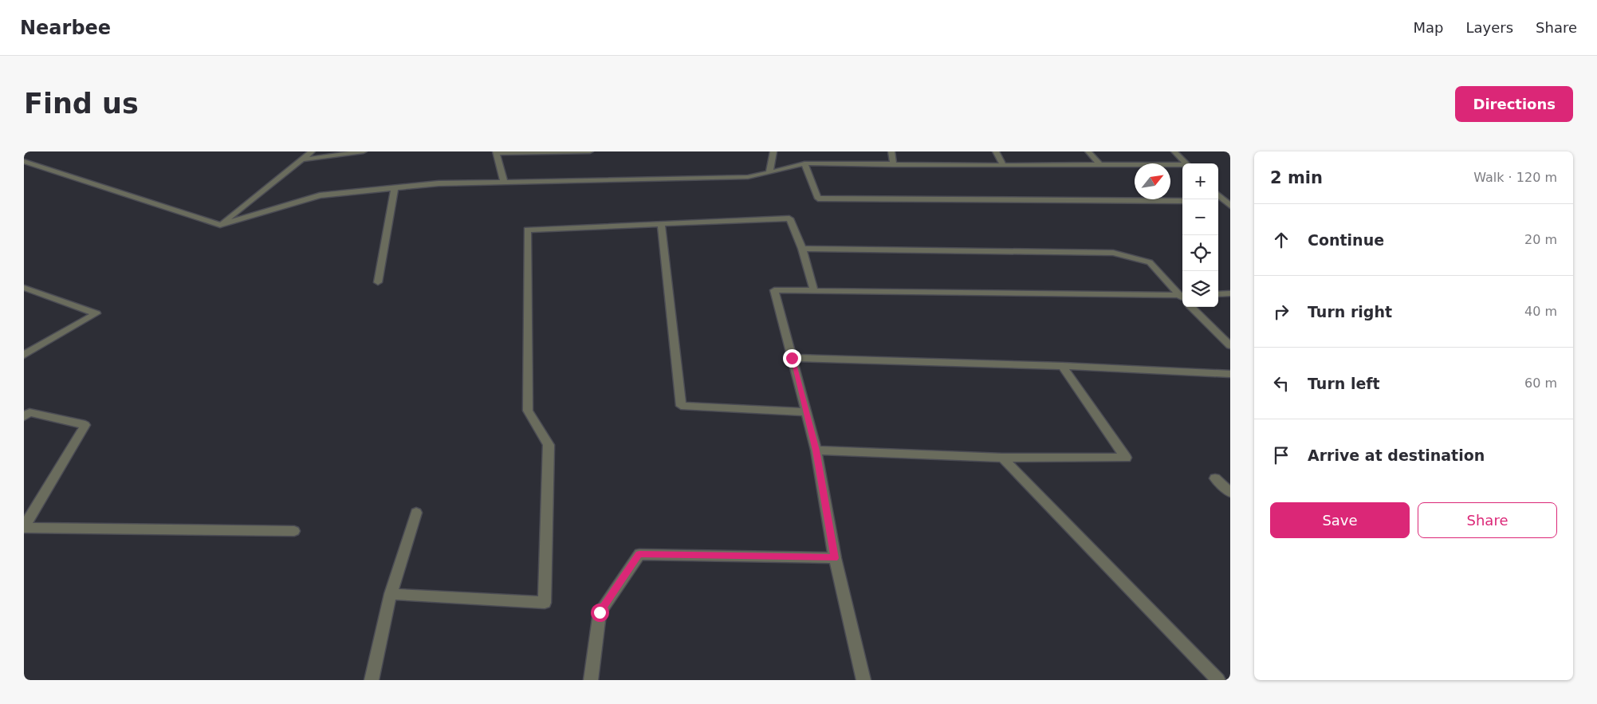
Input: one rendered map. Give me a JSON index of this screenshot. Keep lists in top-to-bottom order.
{
  "north": "top right",
  "page": {
    "header": "Nearbee",
    "nav": ["Map", "Layers", "Share"],
    "buttons": [
      "Directions",
      ["Save", "Share"]
    ],
    "title": "Find us",
    "heading": ["2 min", "Walk · 120 m"],
    "map_buttons": ["+", "−"],
    "list": [
      ["Continue", "20 m"],
      ["Turn right", "40 m"],
      ["Turn left", "60 m"],
      "Arrive at destination"
    ]
  }
}
